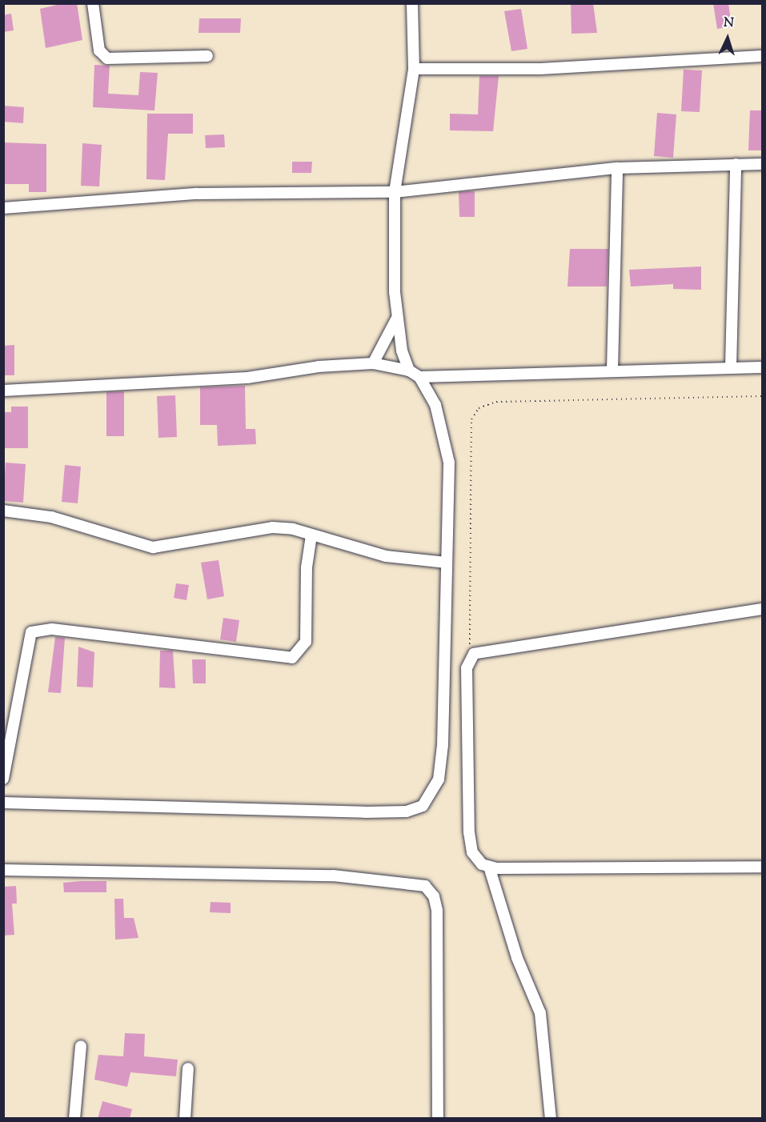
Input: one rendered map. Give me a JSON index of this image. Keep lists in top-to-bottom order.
{
  "north": "top"
}
